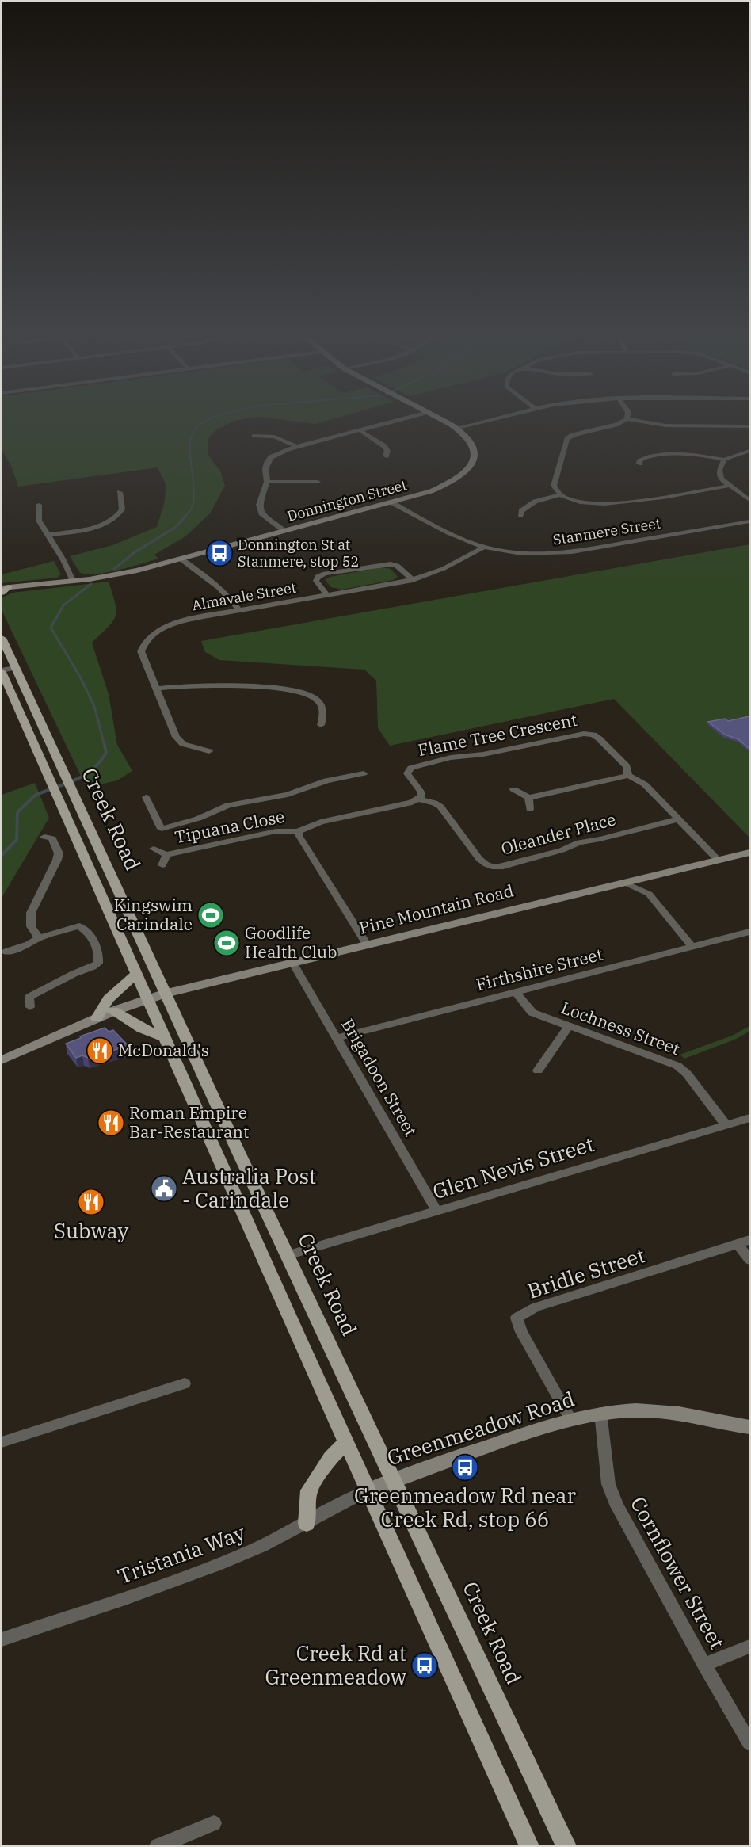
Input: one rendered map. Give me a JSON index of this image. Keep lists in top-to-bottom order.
{
  "streets": {
    "main road": ["Creek Road"],
    "street": [
      "Donnington Street",
      "Stanmere Street",
      "Almavale Street",
      "Flame Tree Crescent",
      "Tipuana Close",
      "Oleander Place",
      "Pine Mountain Road",
      "Firthshire Street",
      "Lochness Street",
      "Brigadoon Street",
      "Glen Nevis Street",
      "Bridle Street",
      "Greenmeadow Road",
      "Tristania Way",
      "Cornflower Street"
    ]
  },
  "crossings": [
    ["Donnington Street", "Stanmere Street"],
    ["Stanmere Street", "Almavale Street"],
    ["Flame Tree Crescent", "Oleander Place"],
    ["Flame Tree Crescent", "Pine Mountain Road"],
    ["Creek Road", "Pine Mountain Road"],
    ["Creek Road", "Glen Nevis Street"],
    ["Creek Road", "Greenmeadow Road"],
    ["Pine Mountain Road", "Brigadoon Street"],
    ["Firthshire Street", "Lochness Street"],
    ["Firthshire Street", "Brigadoon Street"],
    ["Lochness Street", "Glen Nevis Street"],
    ["Brigadoon Street", "Glen Nevis Street"],
    ["Bridle Street", "Greenmeadow Road"],
    ["Greenmeadow Road", "Tristania Way"],
    ["Greenmeadow Road", "Cornflower Street"]
  ],
  "places": {
    "bus stop": ["Donnington St at Stanmere, stop 52", "Greenmeadow Rd near Creek Rd, stop 66", "Creek Rd at Greenmeadow"],
    "sports": ["Kingswim Carindale", "Goodlife Health Club"],
    "restaurant": ["McDonald's", "Roman Empire Bar-Restaurant", "Subway"],
    "public building": ["Australia Post - Carindale"]
  }
}
